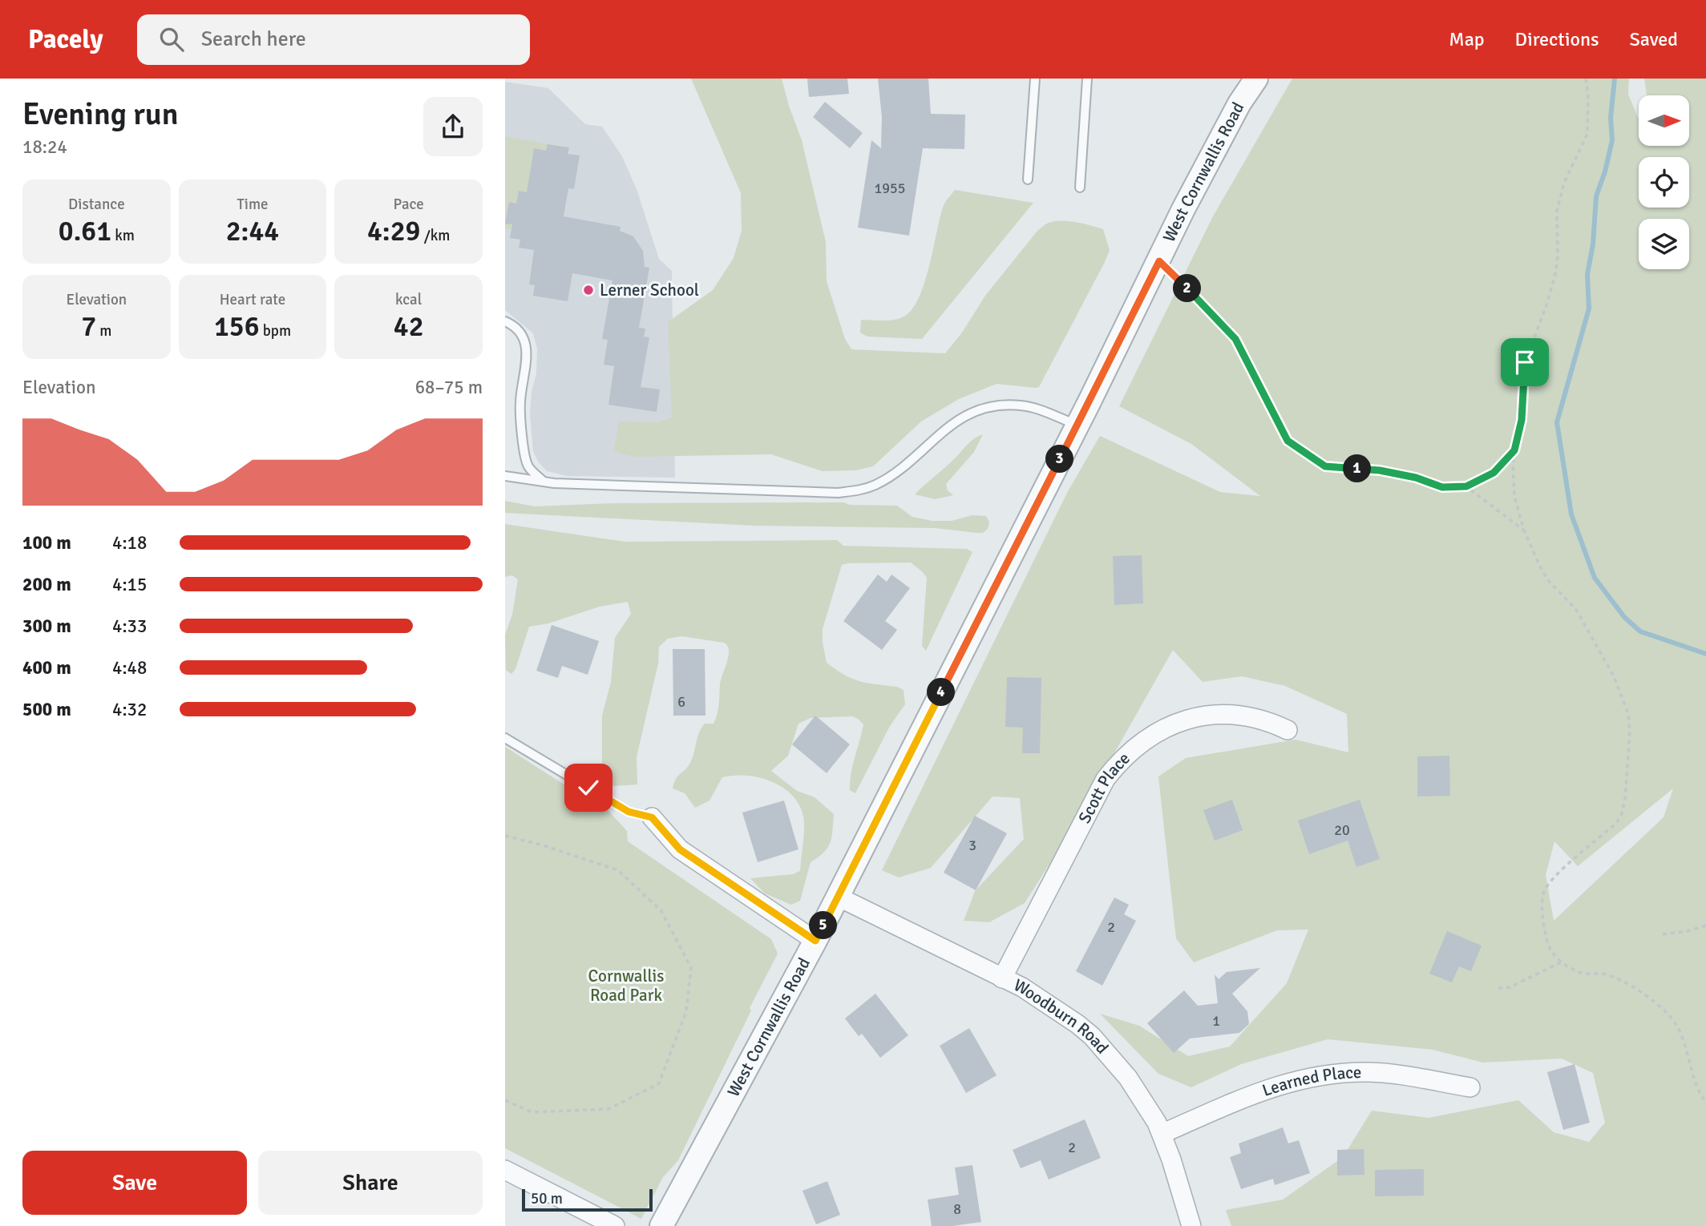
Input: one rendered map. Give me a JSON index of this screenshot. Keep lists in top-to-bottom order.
{
  "streets": {
    "street": [
      "West Cornwallis Road",
      "Scott Place",
      "Woodburn Road",
      "Learned Place"
    ]
  },
  "crossings": [
    ["West Cornwallis Road", "Woodburn Road"],
    ["Scott Place", "Woodburn Road"],
    ["Woodburn Road", "Learned Place"]
  ],
  "parks": ["Cornwallis Road Park"],
  "places": ["Lerner School"],
  "house_numbers": [
    "1955",
    "6",
    "20",
    "3",
    "2",
    "1",
    "2",
    "8"
  ],
  "scale_bar": "50 m",
  "north": "right",
  "page": {
    "header": "Pacely",
    "search": "Search here",
    "nav": ["Map", "Directions", "Saved"],
    "heading": ["Evening run", "18:24"],
    "stats": [
      ["Distance", "0.61 km"],
      ["Time", "2:44"],
      ["Pace", "4:29 /km"],
      ["Elevation", "7 m"],
      ["Heart rate", "156 bpm"],
      ["kcal", "42"]
    ],
    "pins": [
      "2",
      "3",
      "1",
      "4",
      "5"
    ],
    "chart": ["Elevation", "68–75 m"],
    "list": [
      {
        "name": "100 m",
        "note": "4:18"
      },
      {
        "name": "200 m",
        "note": "4:15"
      },
      {
        "name": "300 m",
        "note": "4:33"
      },
      {
        "name": "400 m",
        "note": "4:48"
      },
      {
        "name": "500 m",
        "note": "4:32"
      }
    ],
    "buttons": ["Save", "Share"],
    "scale": "50 m"
  }
}
